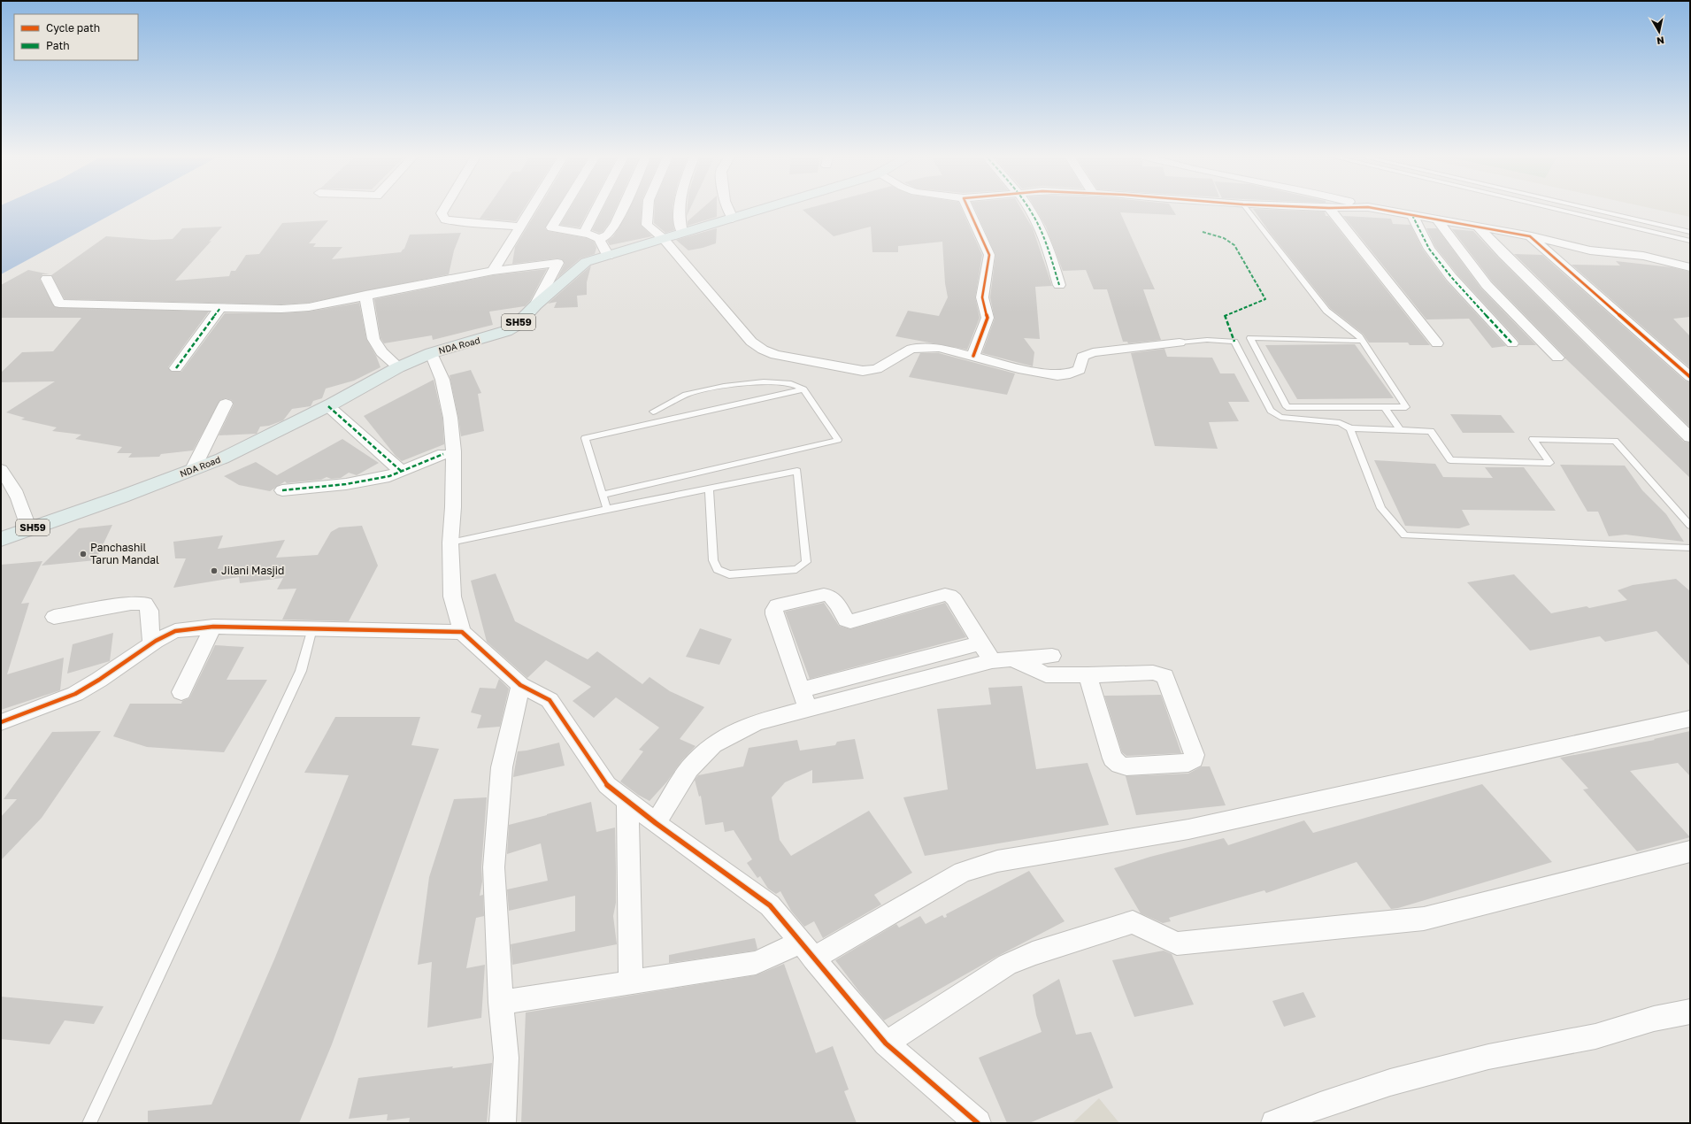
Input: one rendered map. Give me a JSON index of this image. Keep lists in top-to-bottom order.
{
  "streets": {
    "main road": ["SH59", "NDA Road"]
  },
  "places": ["Panchashil Tarun Mandal", "Jilani Masjid"],
  "legend": ["Cycle path", "Path"],
  "north": "bottom"
}
